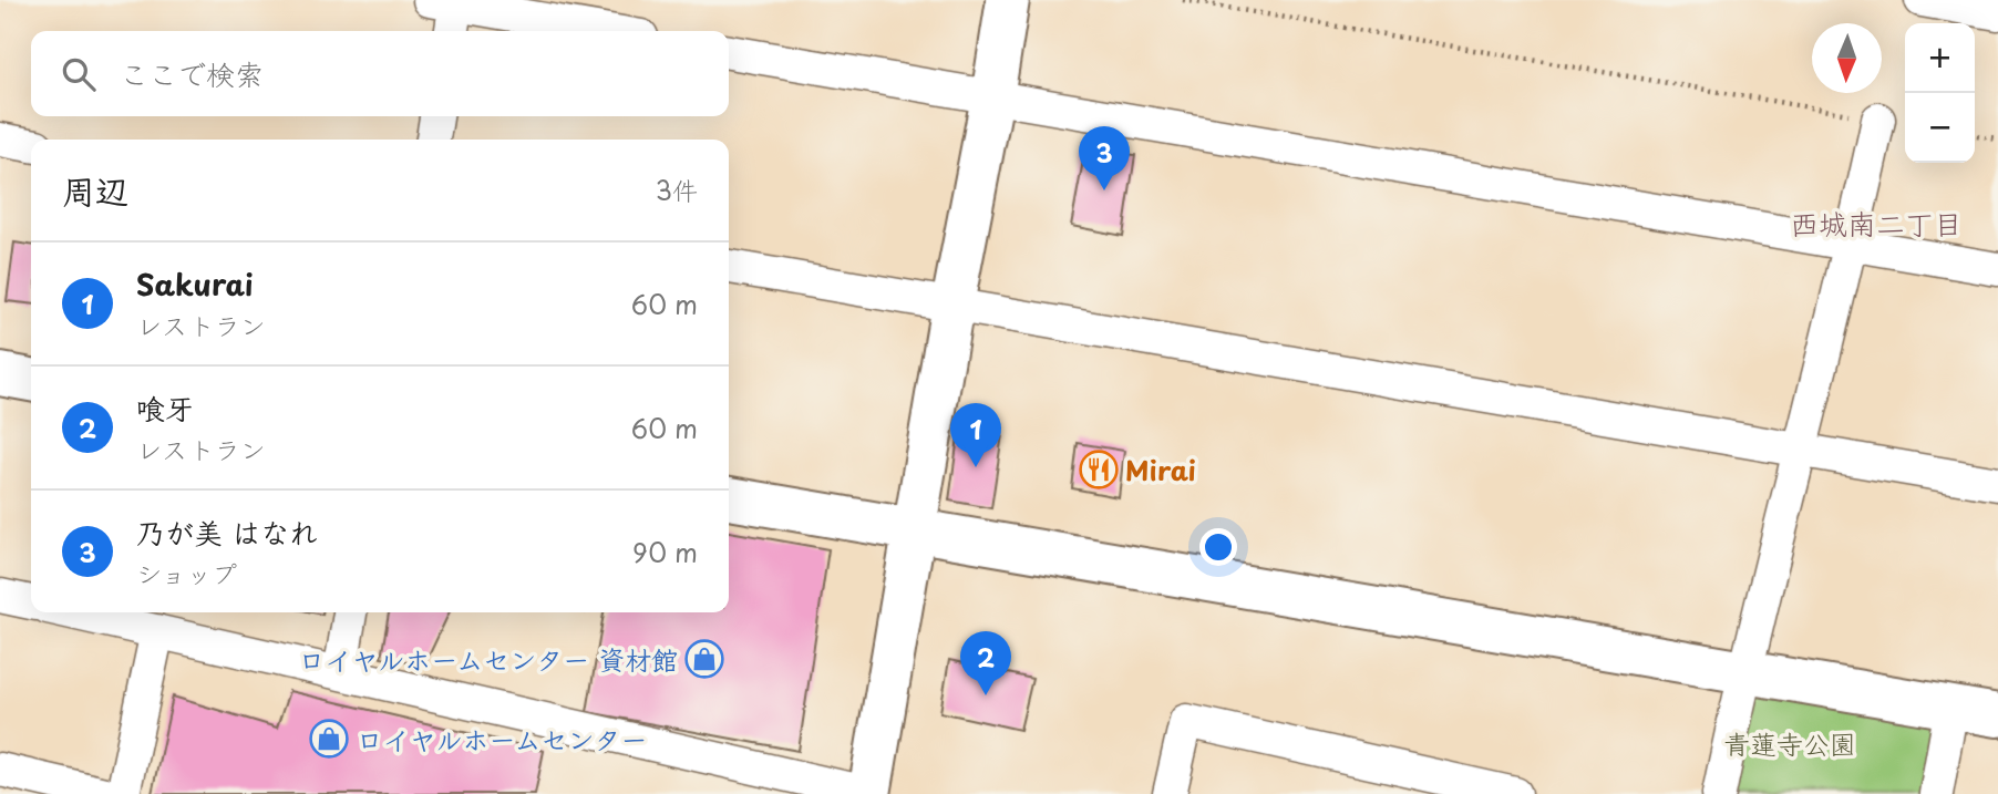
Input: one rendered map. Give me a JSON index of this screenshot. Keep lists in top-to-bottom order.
{
  "districts": ["西城南二丁目"],
  "parks": ["青蓮寺公園"],
  "places": {
    "restaurant": ["Mirai"],
    "shop": ["ロイヤルホームセンター 資材館", "ロイヤルホームセンター"]
  },
  "north": "bottom",
  "page": {
    "map_buttons": ["+", "−"],
    "search": "ここで検索",
    "pins": ["3", "1", "2"],
    "heading": ["周辺", "3件"],
    "list": [
      {
        "mark": "1",
        "name": "Sakurai",
        "note": "レストラン",
        "value": "60 m"
      },
      {
        "mark": "2",
        "name": "喰牙",
        "note": "レストラン",
        "value": "60 m"
      },
      {
        "mark": "3",
        "name": "乃が美 はなれ",
        "note": "ショップ",
        "value": "90 m"
      }
    ]
  }
}
